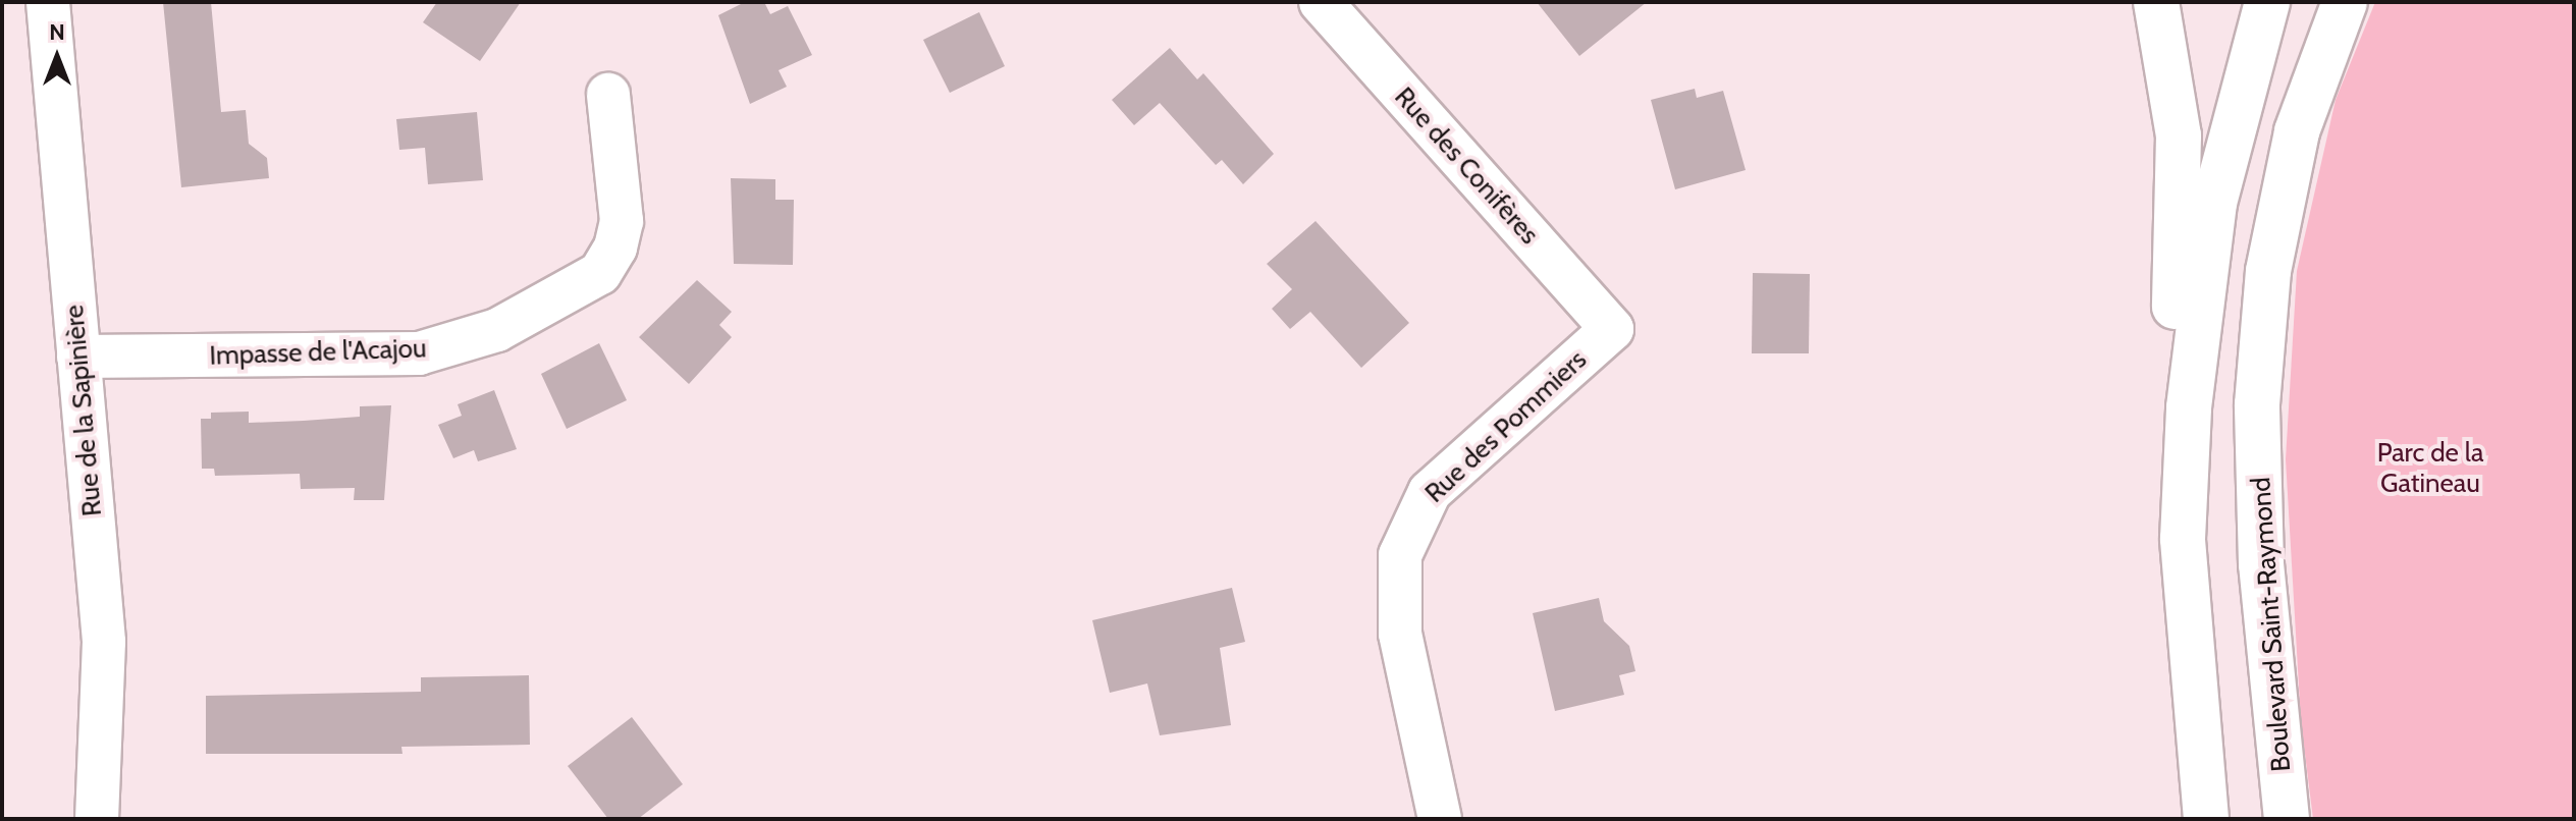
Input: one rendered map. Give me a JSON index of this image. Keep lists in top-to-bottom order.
{
  "streets": {
    "main road": ["Boulevard Saint-Raymond"],
    "street": [
      "Rue des Conifères",
      "Impasse de l'Acajou",
      "Rue de la Sapinière",
      "Rue des Pommiers"
    ]
  },
  "crossings": [
    ["Rue des Conifères", "Rue des Pommiers"],
    ["Impasse de l'Acajou", "Rue de la Sapinière"]
  ],
  "parks": ["Parc de la Gatineau"],
  "north": "top"
}
